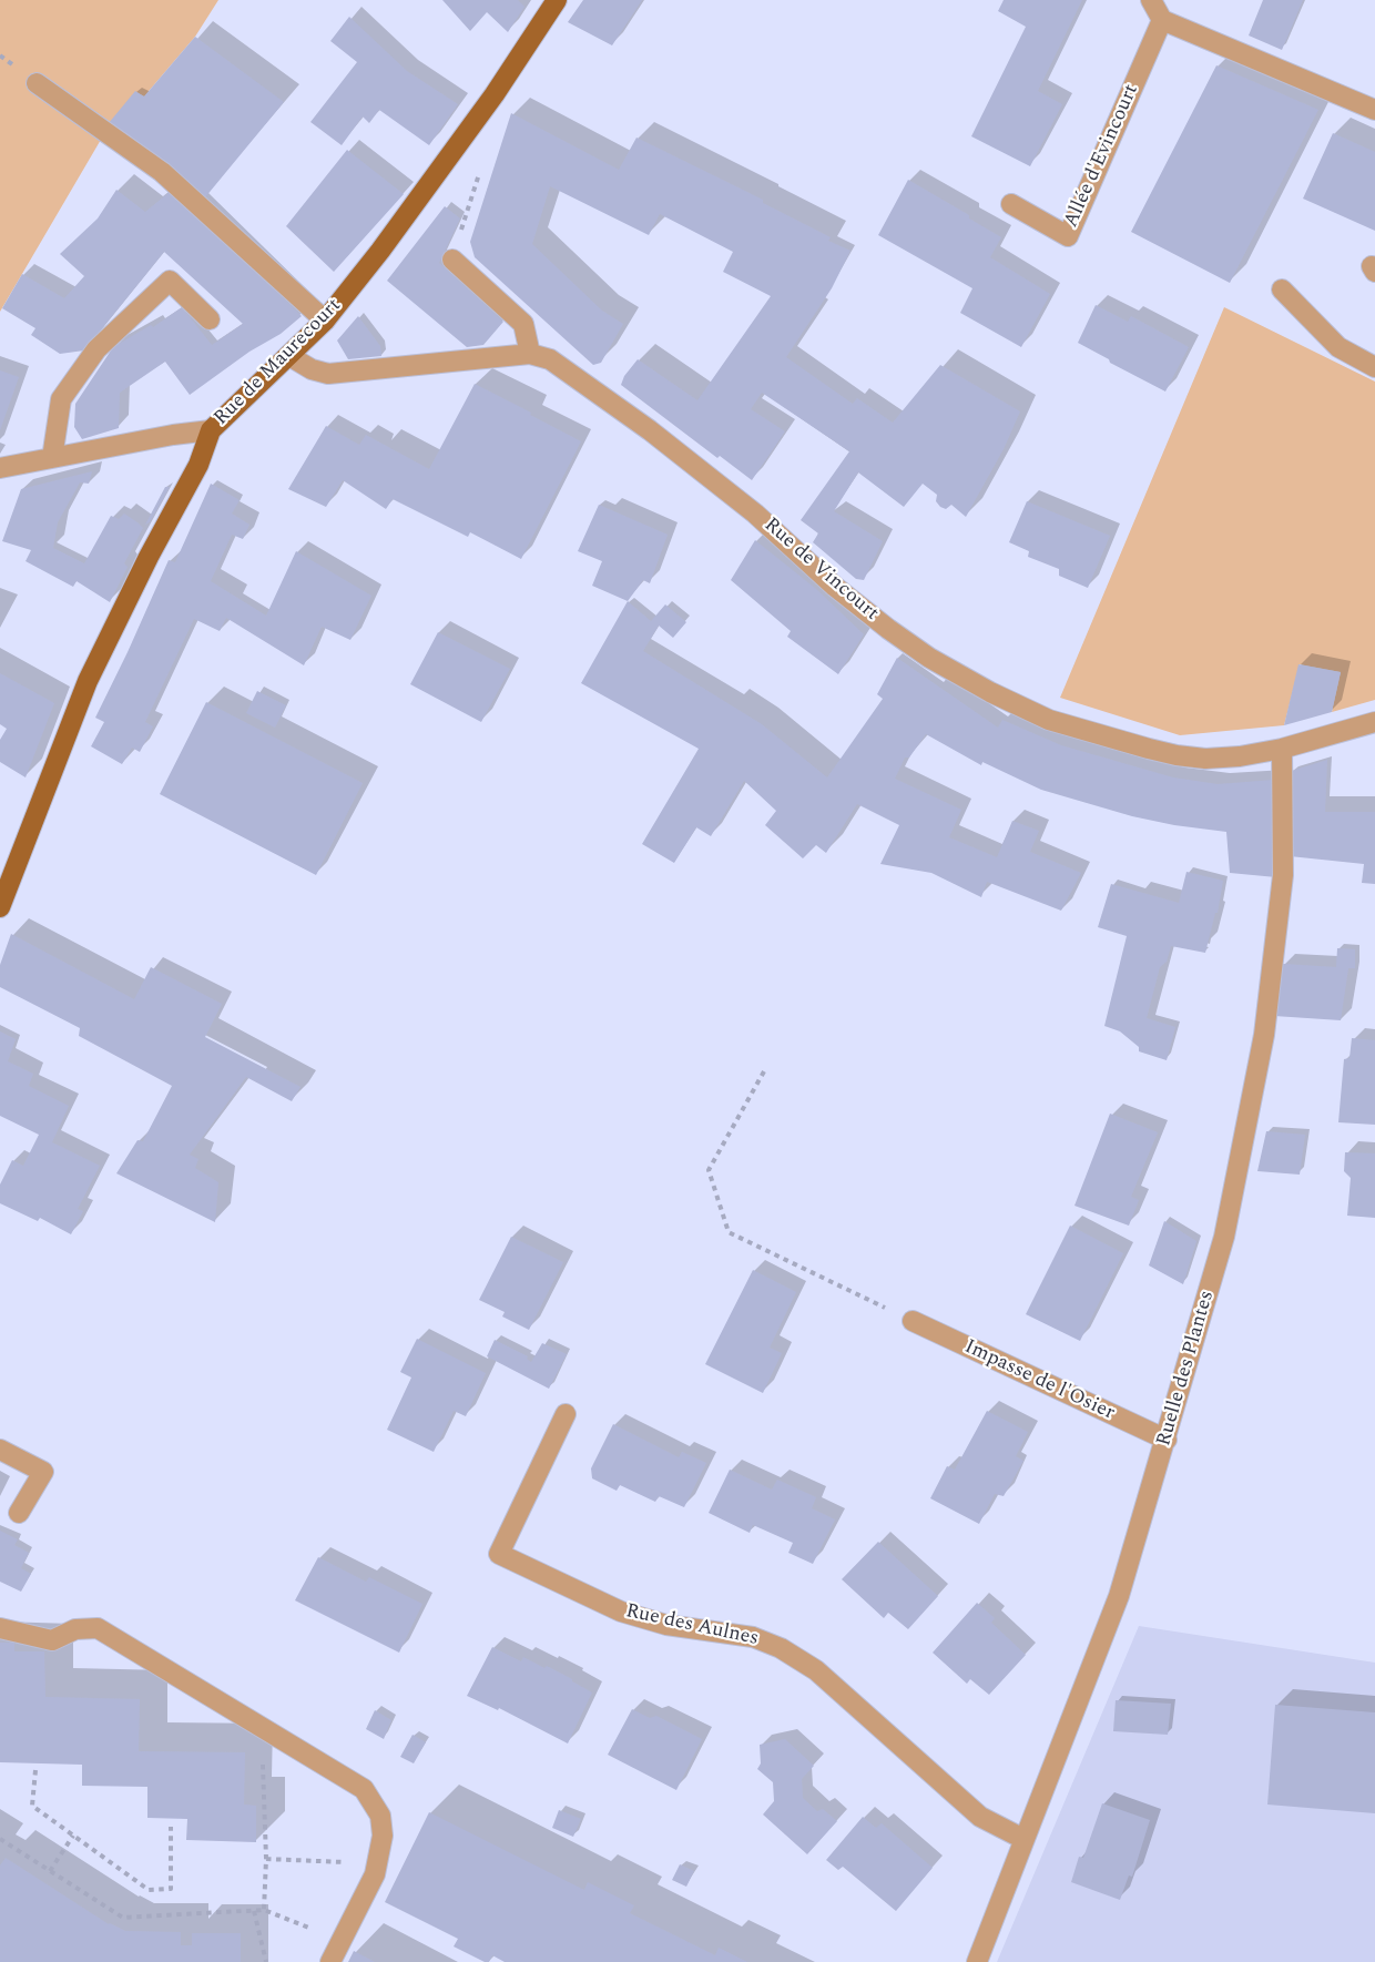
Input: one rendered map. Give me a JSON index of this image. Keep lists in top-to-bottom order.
{
  "streets": {
    "main road": ["Rue de Maurecourt"],
    "street": [
      "Allée d'Evincourt",
      "Rue de Vincourt",
      "Ruelle des Plantes",
      "Impasse de l'Osier",
      "Rue des Aulnes"
    ]
  },
  "crossings": [
    ["Rue de Maurecourt", "Rue de Vincourt"],
    ["Rue de Vincourt", "Ruelle des Plantes"],
    ["Ruelle des Plantes", "Impasse de l'Osier"],
    ["Ruelle des Plantes", "Rue des Aulnes"]
  ]
}
